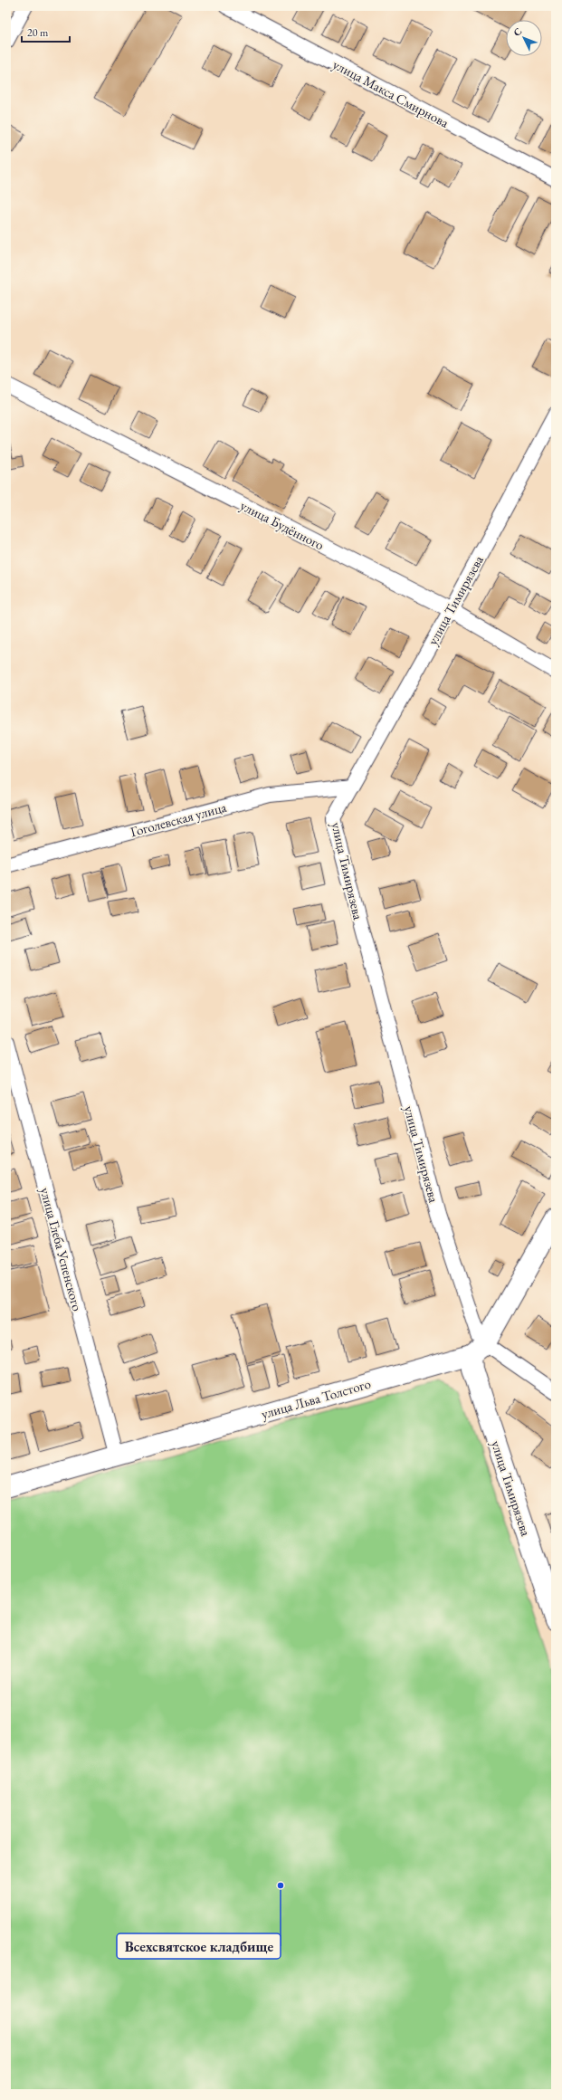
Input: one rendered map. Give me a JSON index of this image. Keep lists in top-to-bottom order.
{
  "streets": {
    "street": [
      "улица Макса Смирнова",
      "улица Будённого",
      "улица Тимирязева",
      "Гоголевская улица",
      "улица Глеба Успенского",
      "улица Льва Толстого"
    ]
  },
  "crossings": [
    ["улица Будённого", "улица Тимирязева"],
    ["улица Тимирязева", "Гоголевская улица"],
    ["улица Тимирязева", "улица Льва Толстого"],
    ["улица Глеба Успенского", "улица Льва Толстого"]
  ],
  "places": ["Всехсвятское кладбище"],
  "scale_bar": "20 m",
  "north": "top left"
}
